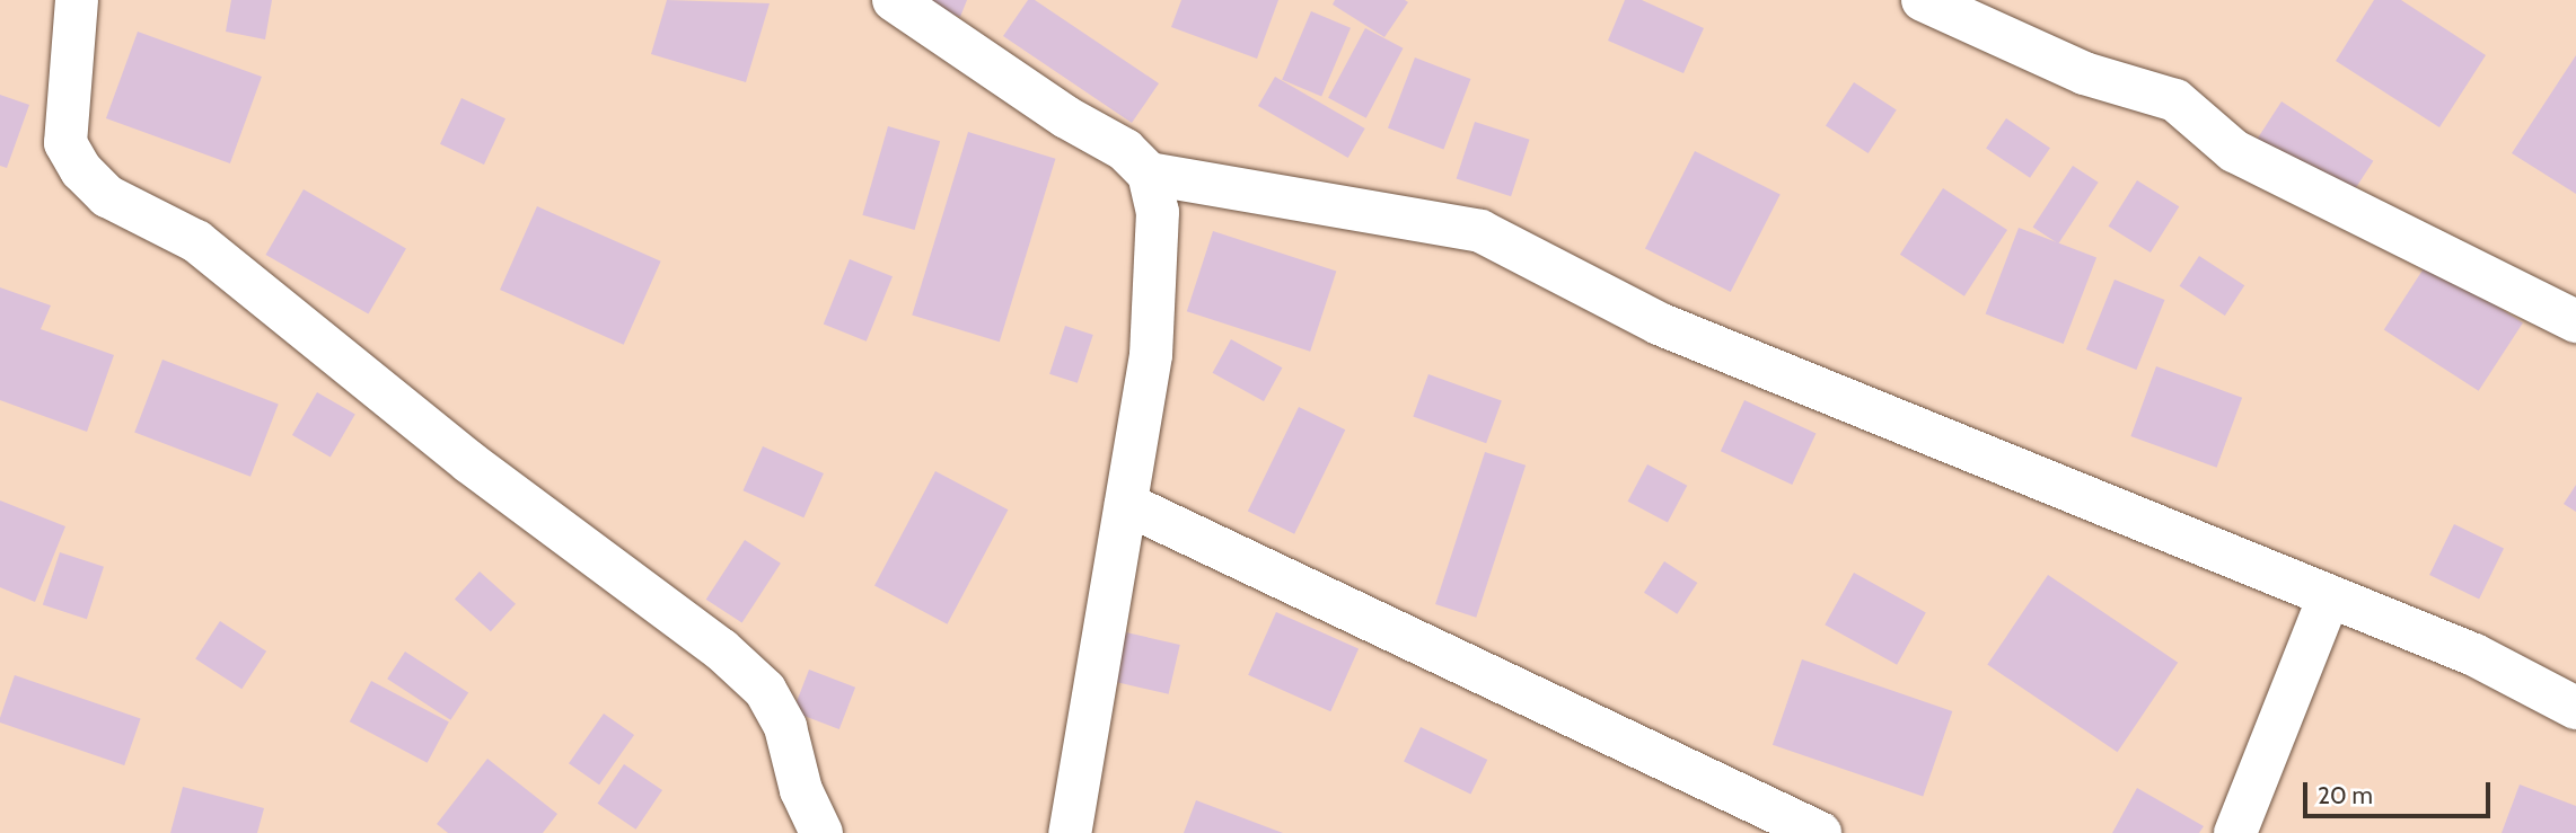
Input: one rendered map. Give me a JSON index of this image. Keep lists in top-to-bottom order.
{
  "scale_bar": "20 m"
}
